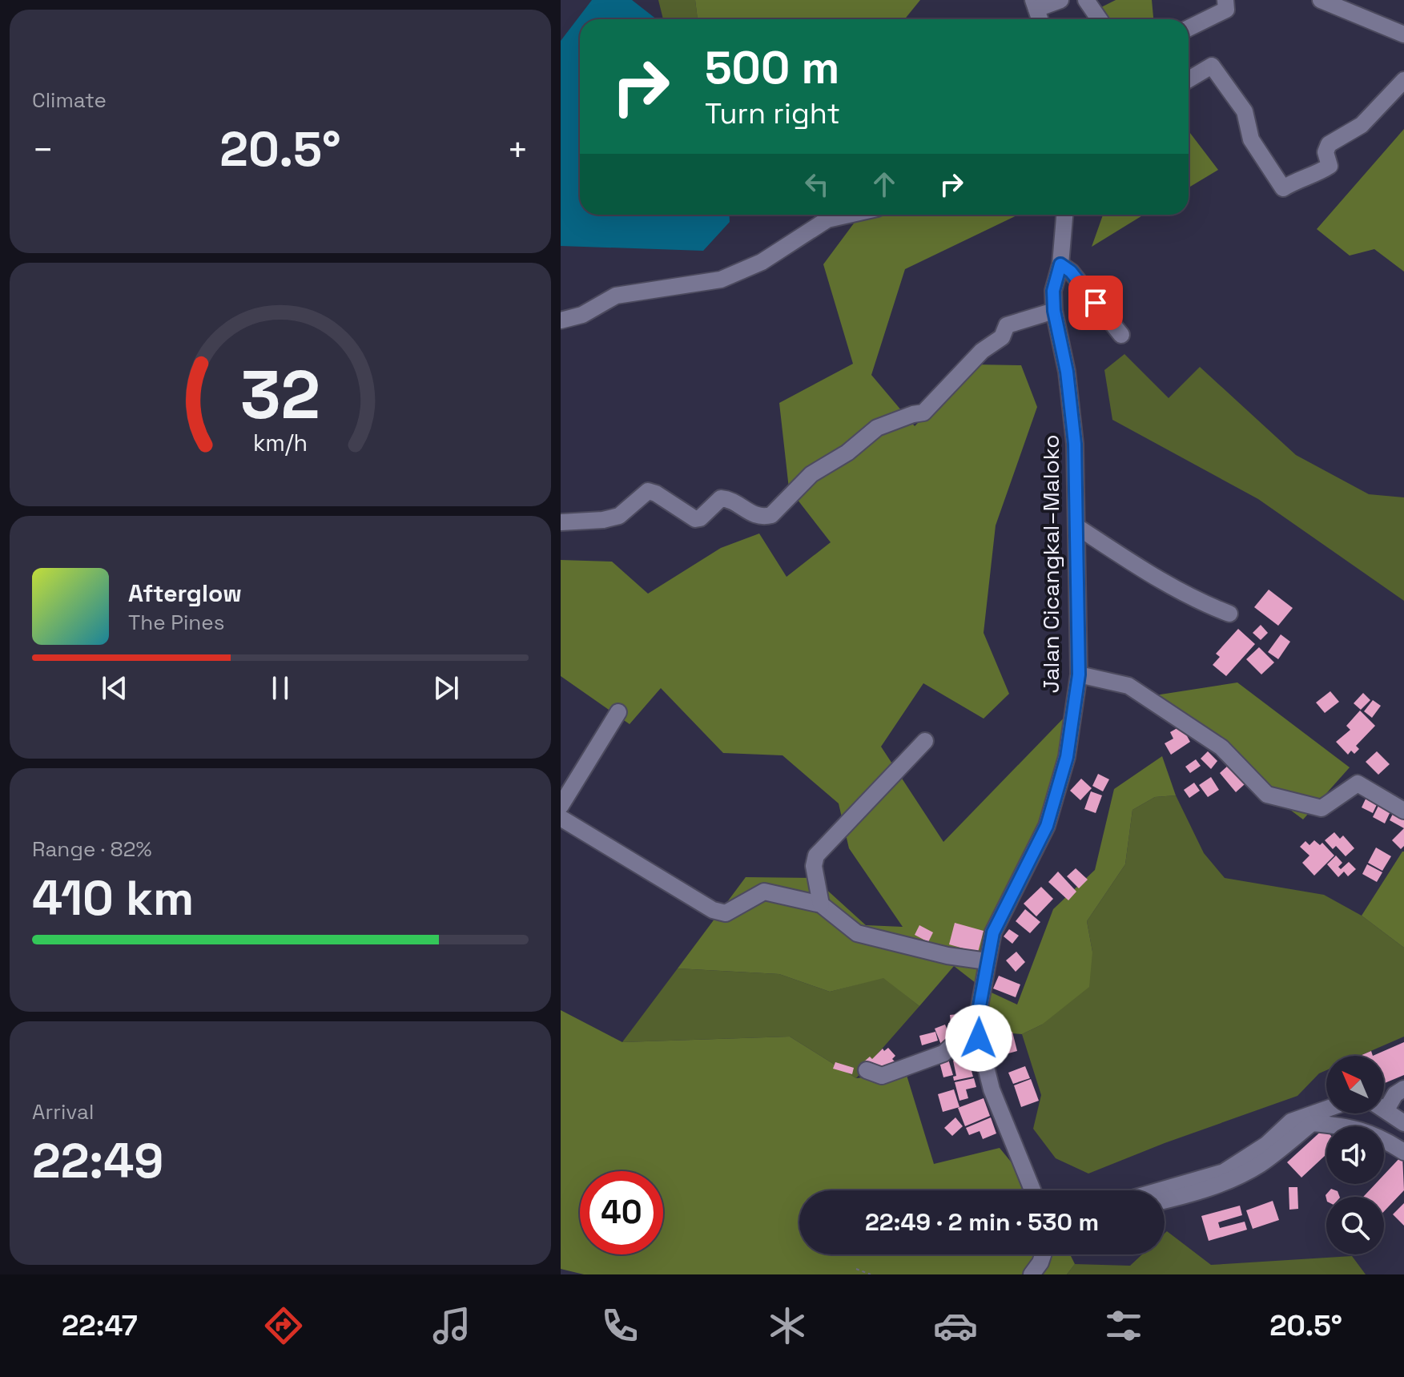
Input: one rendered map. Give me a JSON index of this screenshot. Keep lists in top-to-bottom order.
{
  "streets": {
    "street": ["Jalan Cicangkal–Maloko"]
  },
  "north": "top left",
  "page": {
    "tile": [
      "Climate",
      ["Range · 82%", "410 km"],
      ["Arrival", "22:49"]
    ],
    "turn": ["500 m", "Turn right"],
    "heat": ["−", "20.5°", "+"],
    "song": ["Afterglow", "The Pines"],
    "limit": "40",
    "trip": "22:49 · 2 min · 530 m",
    "tabs": ["22:47", "20.5°"],
    "gauge": ["32", "km/h"]
  }
}
